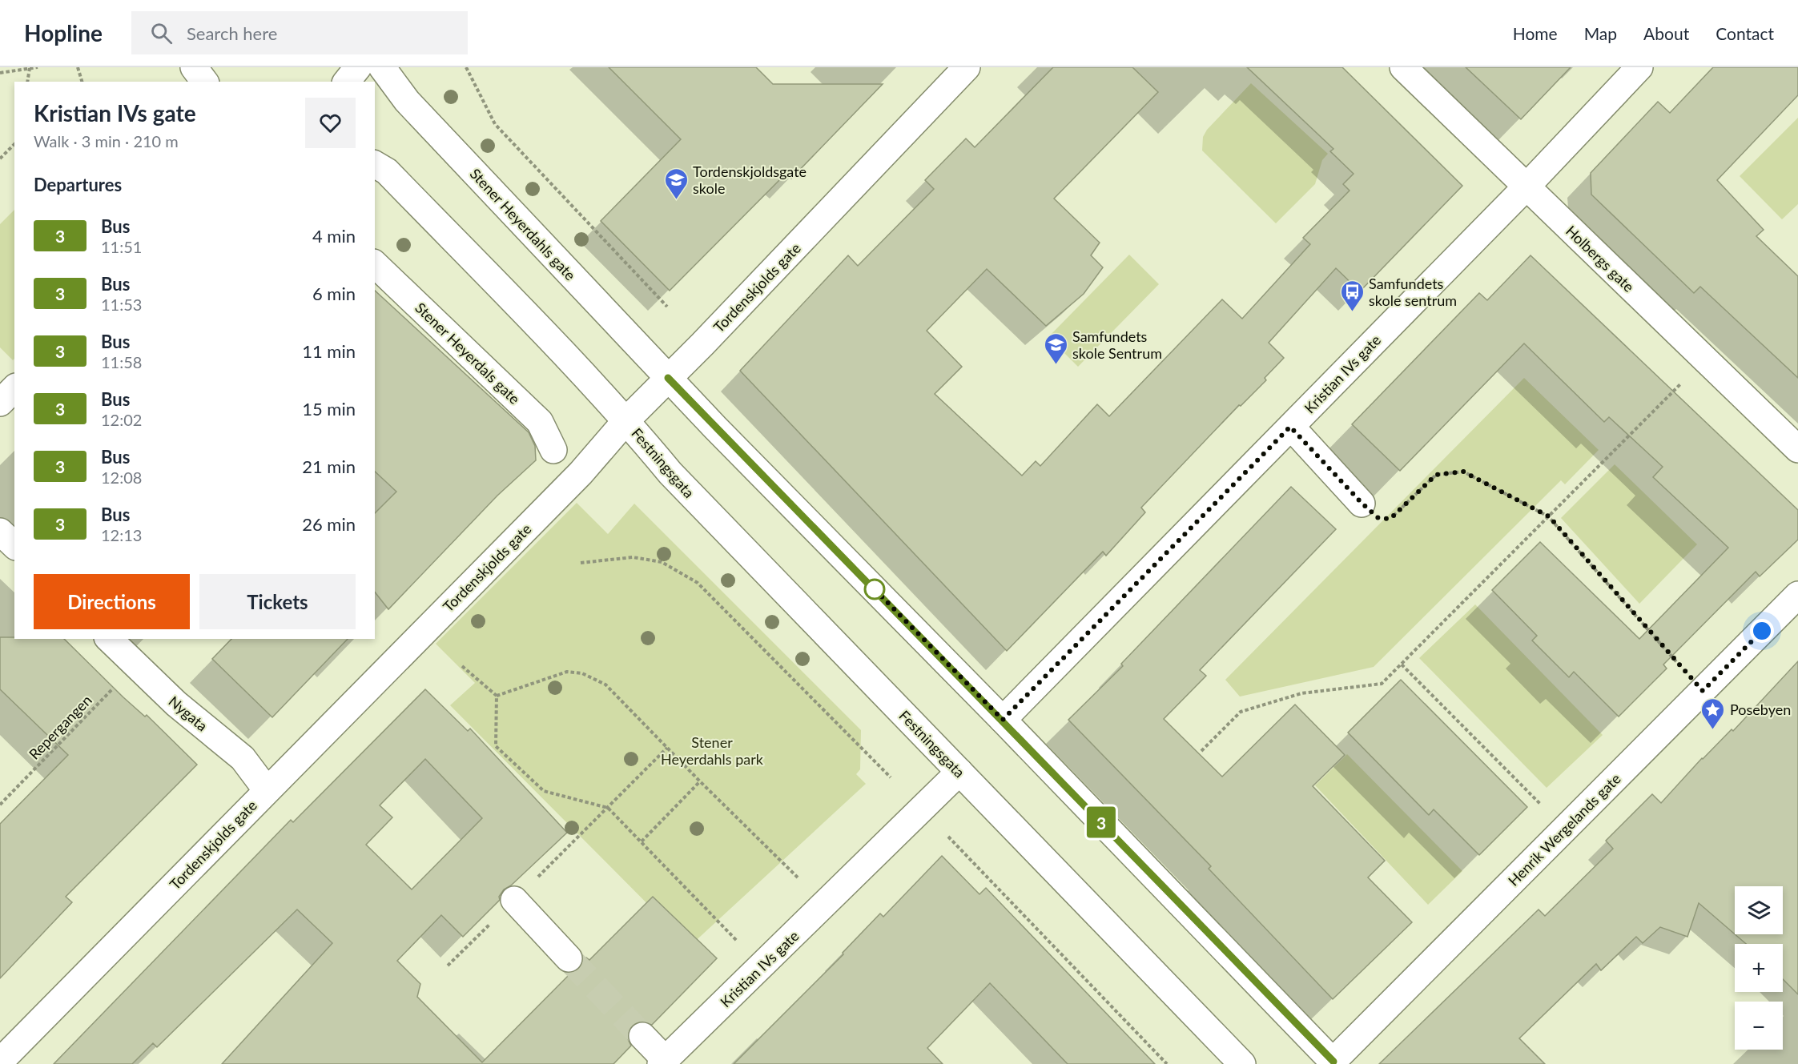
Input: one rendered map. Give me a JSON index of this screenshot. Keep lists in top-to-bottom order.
{
  "streets": {
    "main road": [
      "Stener Heyerdahls gate",
      "Holbergs gate",
      "Tordenskjolds gate",
      "Stener Heyerdals gate",
      "Kristian IVs gate",
      "Festningsgata",
      "Nygata",
      "Henrik Wergelands gate"
    ],
    "path": ["Repergangen"]
  },
  "crossings": [
    ["Stener Heyerdahls gate", "Tordenskjolds gate"],
    ["Holbergs gate", "Kristian IVs gate"],
    ["Tordenskjolds gate", "Festningsgata"],
    ["Tordenskjolds gate", "Nygata"],
    ["Kristian IVs gate", "Festningsgata"],
    ["Nygata", "Repergangen"]
  ],
  "parks": ["Stener Heyerdahls park"],
  "places": {
    "school or university": ["Tordenskjoldsgate skole", "Samfundets skole Sentrum"],
    "bus stop": ["Samfundets skole sentrum"],
    "place": ["Posebyen"]
  },
  "lines": ["bus line 3"],
  "page": {
    "header": "Hopline",
    "search": "Search here",
    "nav": [
      "Home",
      "Map",
      "About",
      "Contact"
    ],
    "on_map": "3",
    "heading": [
      ["Kristian IVs gate", "Walk · 3 min · 210 m"],
      "Departures"
    ],
    "list": [
      {
        "mark": "3",
        "name": "Bus",
        "note": "11:51",
        "value": "4 min"
      },
      {
        "mark": "3",
        "name": "Bus",
        "note": "11:53",
        "value": "6 min"
      },
      {
        "mark": "3",
        "name": "Bus",
        "note": "11:58",
        "value": "11 min"
      },
      {
        "mark": "3",
        "name": "Bus",
        "note": "12:02",
        "value": "15 min"
      },
      {
        "mark": "3",
        "name": "Bus",
        "note": "12:08",
        "value": "21 min"
      },
      {
        "mark": "3",
        "name": "Bus",
        "note": "12:13",
        "value": "26 min"
      }
    ],
    "buttons": ["Directions", "Tickets"],
    "map_buttons": ["+", "−"]
  }
}
